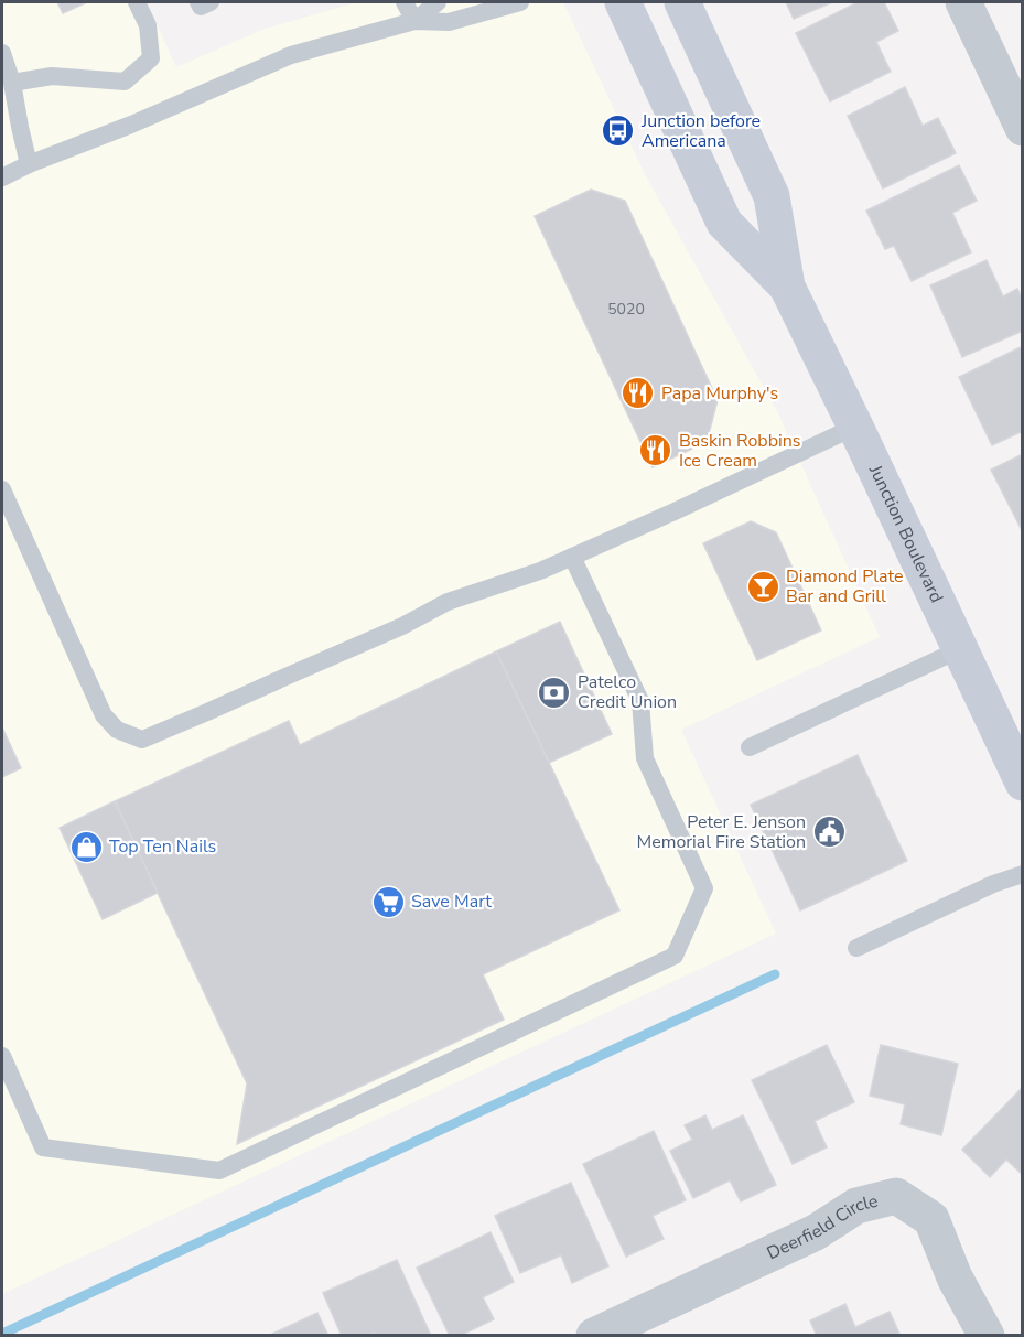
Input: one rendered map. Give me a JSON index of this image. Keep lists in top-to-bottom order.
{
  "streets": {
    "main road": ["Junction Boulevard"],
    "street": ["Deerfield Circle"]
  },
  "places": {
    "bus stop": ["Junction before Americana"],
    "restaurant": ["Papa Murphy's", "Baskin Robbins Ice Cream"],
    "bar": ["Diamond Plate Bar and Grill"],
    "bank": ["Patelco Credit Union"],
    "public building": ["Peter E. Jenson Memorial Fire Station"],
    "shop": ["Top Ten Nails"],
    "supermarket": ["Save Mart"]
  },
  "house_numbers": ["5020"]
}
